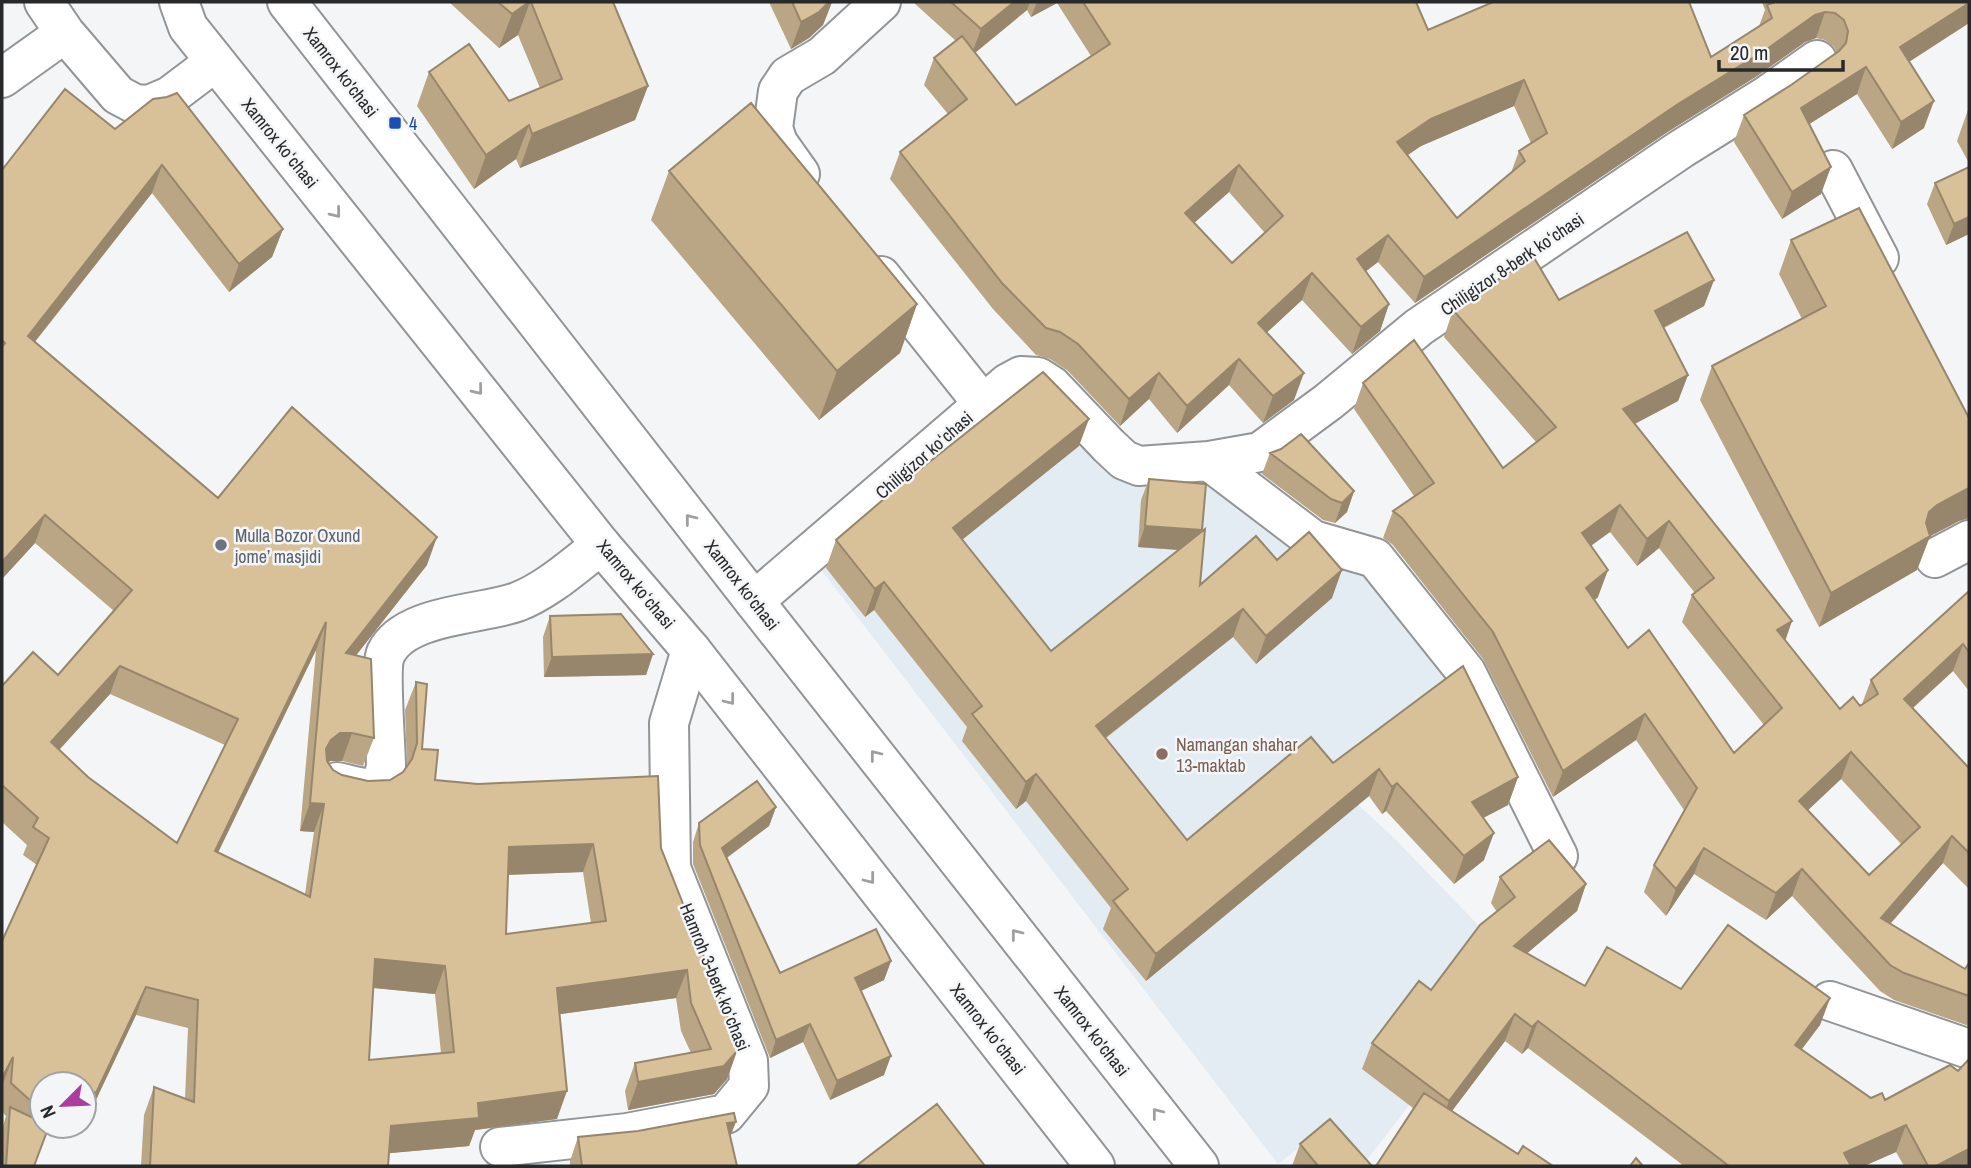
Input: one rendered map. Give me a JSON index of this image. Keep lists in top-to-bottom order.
{
  "streets": {
    "street": [
      "Xamrox ko'chasi",
      "Xamrox koʻchasi",
      "Chiligizor 8-berk koʻchasi",
      "Chiligizor koʻchasi",
      "Hamroh 3-berk koʻchasi"
    ]
  },
  "crossings": [
    ["Xamrox ko'chasi", "Chiligizor koʻchasi"],
    ["Xamrox koʻchasi", "Hamroh 3-berk koʻchasi"],
    ["Chiligizor 8-berk koʻchasi", "Chiligizor koʻchasi"]
  ],
  "one_way": ["Xamrox ko'chasi", "Xamrox koʻchasi"],
  "places": {
    "transit": ["4"],
    "other": ["Mulla Bozor Oxund jome’ masjidi", "Namangan shahar 13-maktab"]
  },
  "scale_bar": "20 m",
  "north": "bottom left"
}
